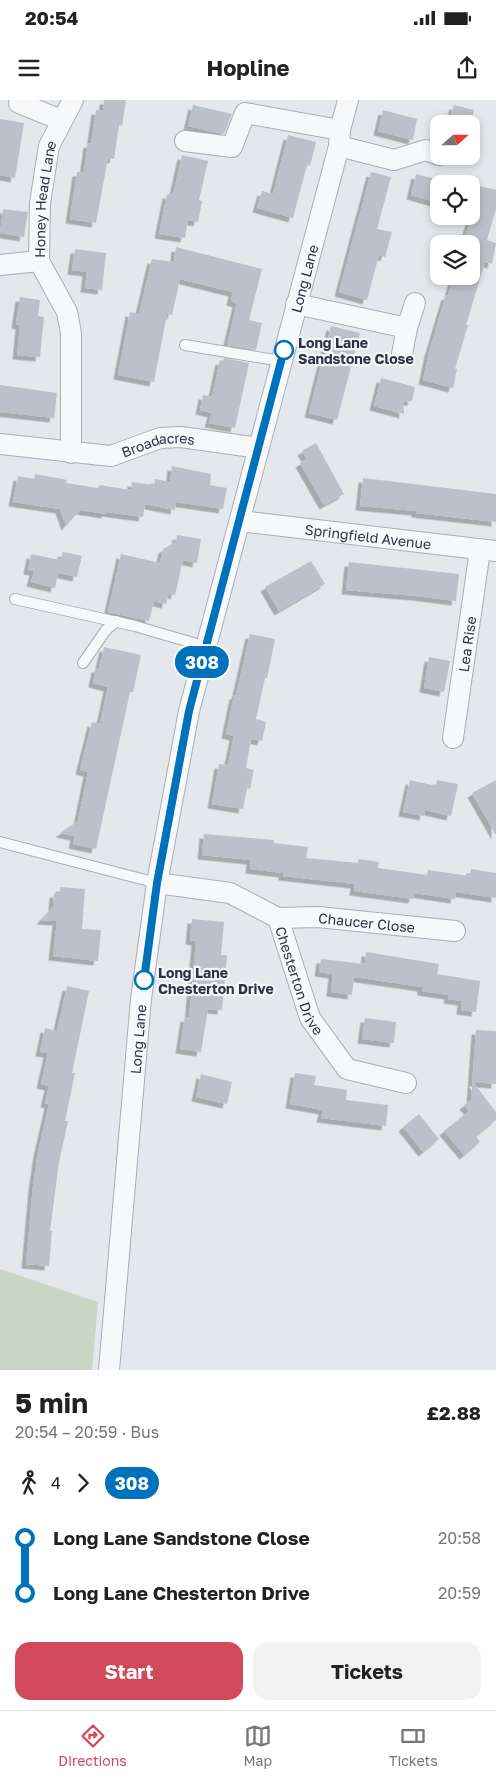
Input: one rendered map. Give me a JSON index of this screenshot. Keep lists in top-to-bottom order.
{
  "streets": {
    "street": [
      "Honey Head Lane",
      "Long Lane",
      "Broadacres",
      "Springfield Avenue",
      "Lea Rise",
      "Chaucer Close",
      "Chesterton Drive"
    ]
  },
  "crossings": [
    ["Honey Head Lane", "Broadacres"],
    ["Long Lane", "Broadacres"],
    ["Long Lane", "Springfield Avenue"],
    ["Long Lane", "Chesterton Drive"],
    ["Springfield Avenue", "Lea Rise"],
    ["Chaucer Close", "Chesterton Drive"]
  ],
  "places": ["Long Lane Sandstone Close", "Long Lane Chesterton Drive"],
  "lines": ["bus line 308"],
  "north": "right",
  "page": {
    "status": "20:54",
    "header": "Hopline",
    "on_map": "308",
    "heading": ["5 min", "20:54 – 20:59 · Bus", "£2.88"],
    "legs": ["4", "308"],
    "list": [
      {
        "name": "Long Lane Sandstone Close",
        "value": "20:58"
      },
      {
        "name": "Long Lane Chesterton Drive",
        "value": "20:59"
      }
    ],
    "buttons": ["Start", "Tickets"],
    "tabs": ["Directions", "Map", "Tickets"]
  }
}
